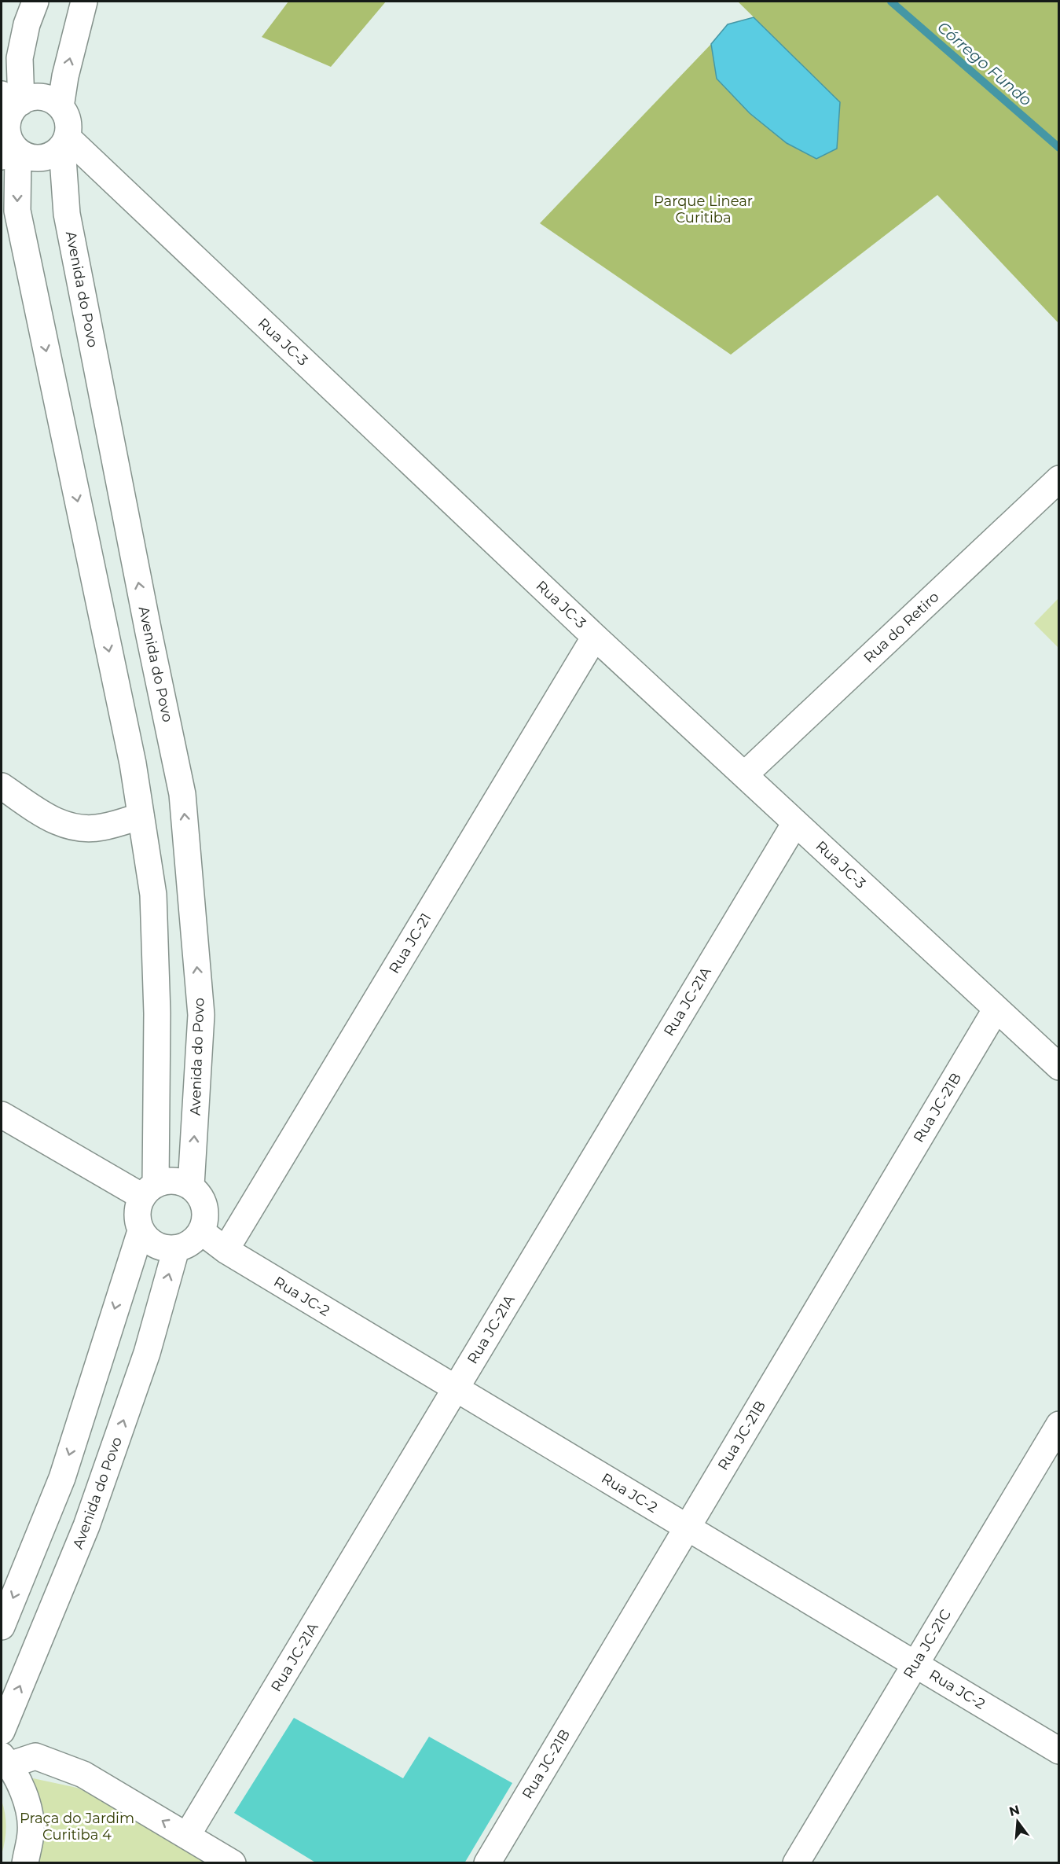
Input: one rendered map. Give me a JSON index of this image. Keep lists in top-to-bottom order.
{
  "streets": {
    "street": [
      "Avenida do Povo",
      "Rua JC-3",
      "Rua do Retiro",
      "Rua JC-21",
      "Rua JC-21A",
      "Rua JC-21B",
      "Rua JC-2",
      "Rua JC-21C"
    ]
  },
  "crossings": [
    ["Avenida do Povo", "Rua JC-3"],
    ["Avenida do Povo", "Rua JC-2"],
    ["Rua JC-3", "Rua do Retiro"],
    ["Rua JC-3", "Rua JC-21"],
    ["Rua JC-3", "Rua JC-21A"],
    ["Rua JC-3", "Rua JC-21B"],
    ["Rua JC-21", "Rua JC-2"],
    ["Rua JC-21A", "Rua JC-2"],
    ["Rua JC-21B", "Rua JC-2"],
    ["Rua JC-2", "Rua JC-21C"]
  ],
  "water": ["Córrego Fundo"],
  "parks": ["Parque Linear Curitiba", "Praça do Jardim Curitiba 4"],
  "north": "top"
}
